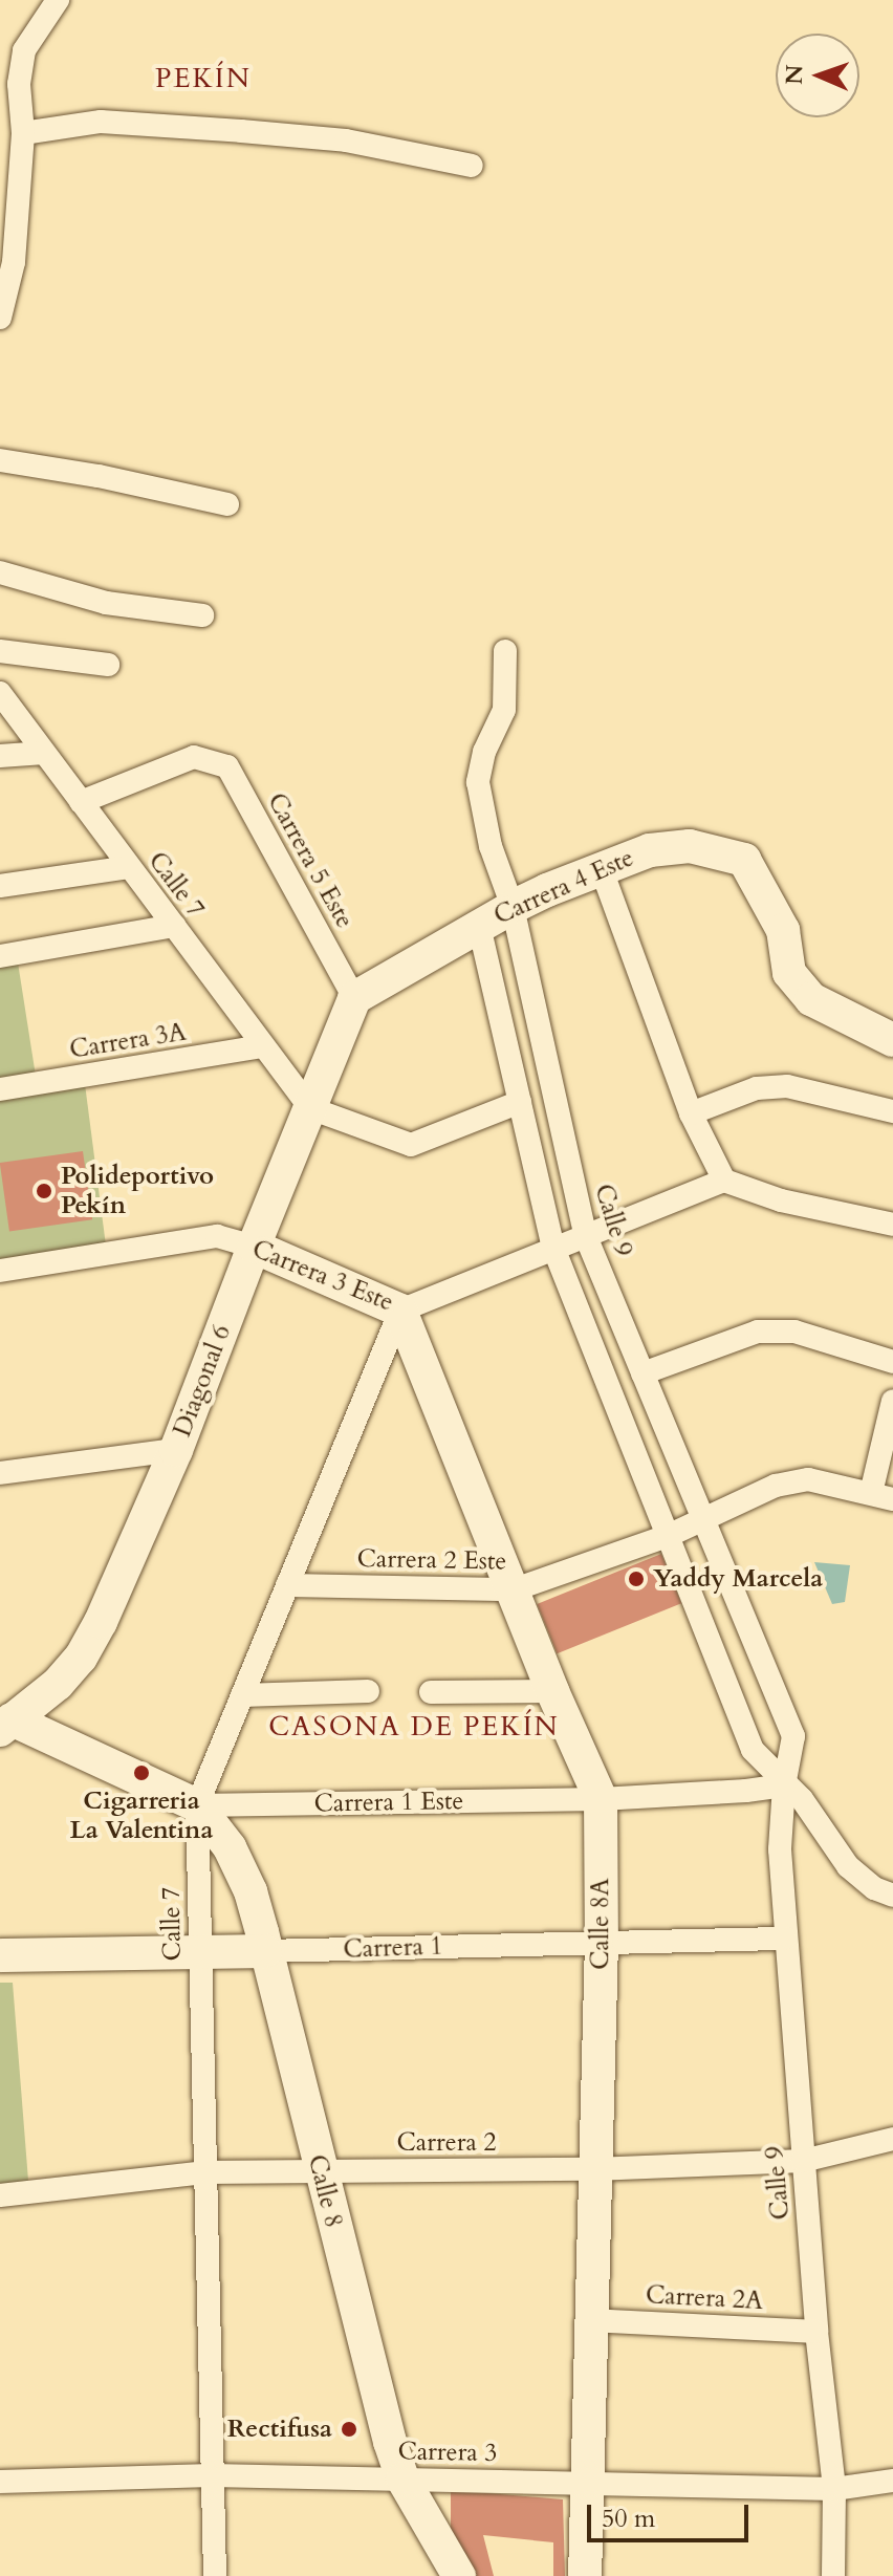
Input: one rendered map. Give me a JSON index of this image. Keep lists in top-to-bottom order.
{
  "streets": {
    "main road": [
      "Carrera 4 Este",
      "Carrera 3 Este",
      "Diagonal 6",
      "Carrera 1 Este",
      "Calle 8A",
      "Carrera 1",
      "Calle 8"
    ],
    "street": [
      "Carrera 5 Este",
      "Calle 7",
      "Carrera 3A",
      "Calle 9",
      "Carrera 2 Este",
      "Carrera 2",
      "Carrera 2A",
      "Carrera 3"
    ]
  },
  "crossings": [
    ["Carrera 5 Este", "Calle 7"],
    ["Carrera 5 Este", "Carrera 4 Este"],
    ["Carrera 5 Este", "Diagonal 6"],
    ["Calle 7", "Carrera 3A"],
    ["Calle 7", "Carrera 3 Este"],
    ["Calle 7", "Diagonal 6"],
    ["Calle 7", "Carrera 2 Este"],
    ["Calle 7", "Carrera 1 Este"],
    ["Calle 7", "Calle 8A"],
    ["Calle 7", "Carrera 1"],
    ["Calle 7", "Carrera 2"],
    ["Calle 7", "Calle 8"],
    ["Calle 7", "Carrera 3"],
    ["Carrera 4 Este", "Calle 9"],
    ["Carrera 4 Este", "Diagonal 6"],
    ["Calle 9", "Carrera 3 Este"],
    ["Calle 9", "Carrera 2 Este"],
    ["Calle 9", "Carrera 1 Este"],
    ["Calle 9", "Carrera 1"],
    ["Calle 9", "Carrera 2"],
    ["Calle 9", "Carrera 2A"],
    ["Calle 9", "Carrera 3"],
    ["Carrera 3 Este", "Diagonal 6"],
    ["Carrera 3 Este", "Calle 8A"],
    ["Diagonal 6", "Carrera 1 Este"],
    ["Carrera 2 Este", "Calle 8A"],
    ["Carrera 1 Este", "Calle 8A"],
    ["Carrera 1 Este", "Calle 8"],
    ["Calle 8A", "Carrera 1"],
    ["Calle 8A", "Carrera 2"],
    ["Calle 8A", "Carrera 2A"],
    ["Calle 8A", "Carrera 3"],
    ["Carrera 1", "Calle 8"],
    ["Carrera 2", "Calle 8"],
    ["Calle 8", "Carrera 3"]
  ],
  "districts": ["PEKÍN", "CASONA DE PEKÍN"],
  "places": [
    "Polideportivo Pekín",
    "Yaddy Marcela",
    "Cigarreria La Valentina",
    "Rectifusa"
  ],
  "scale_bar": "50 m",
  "north": "left"
}
